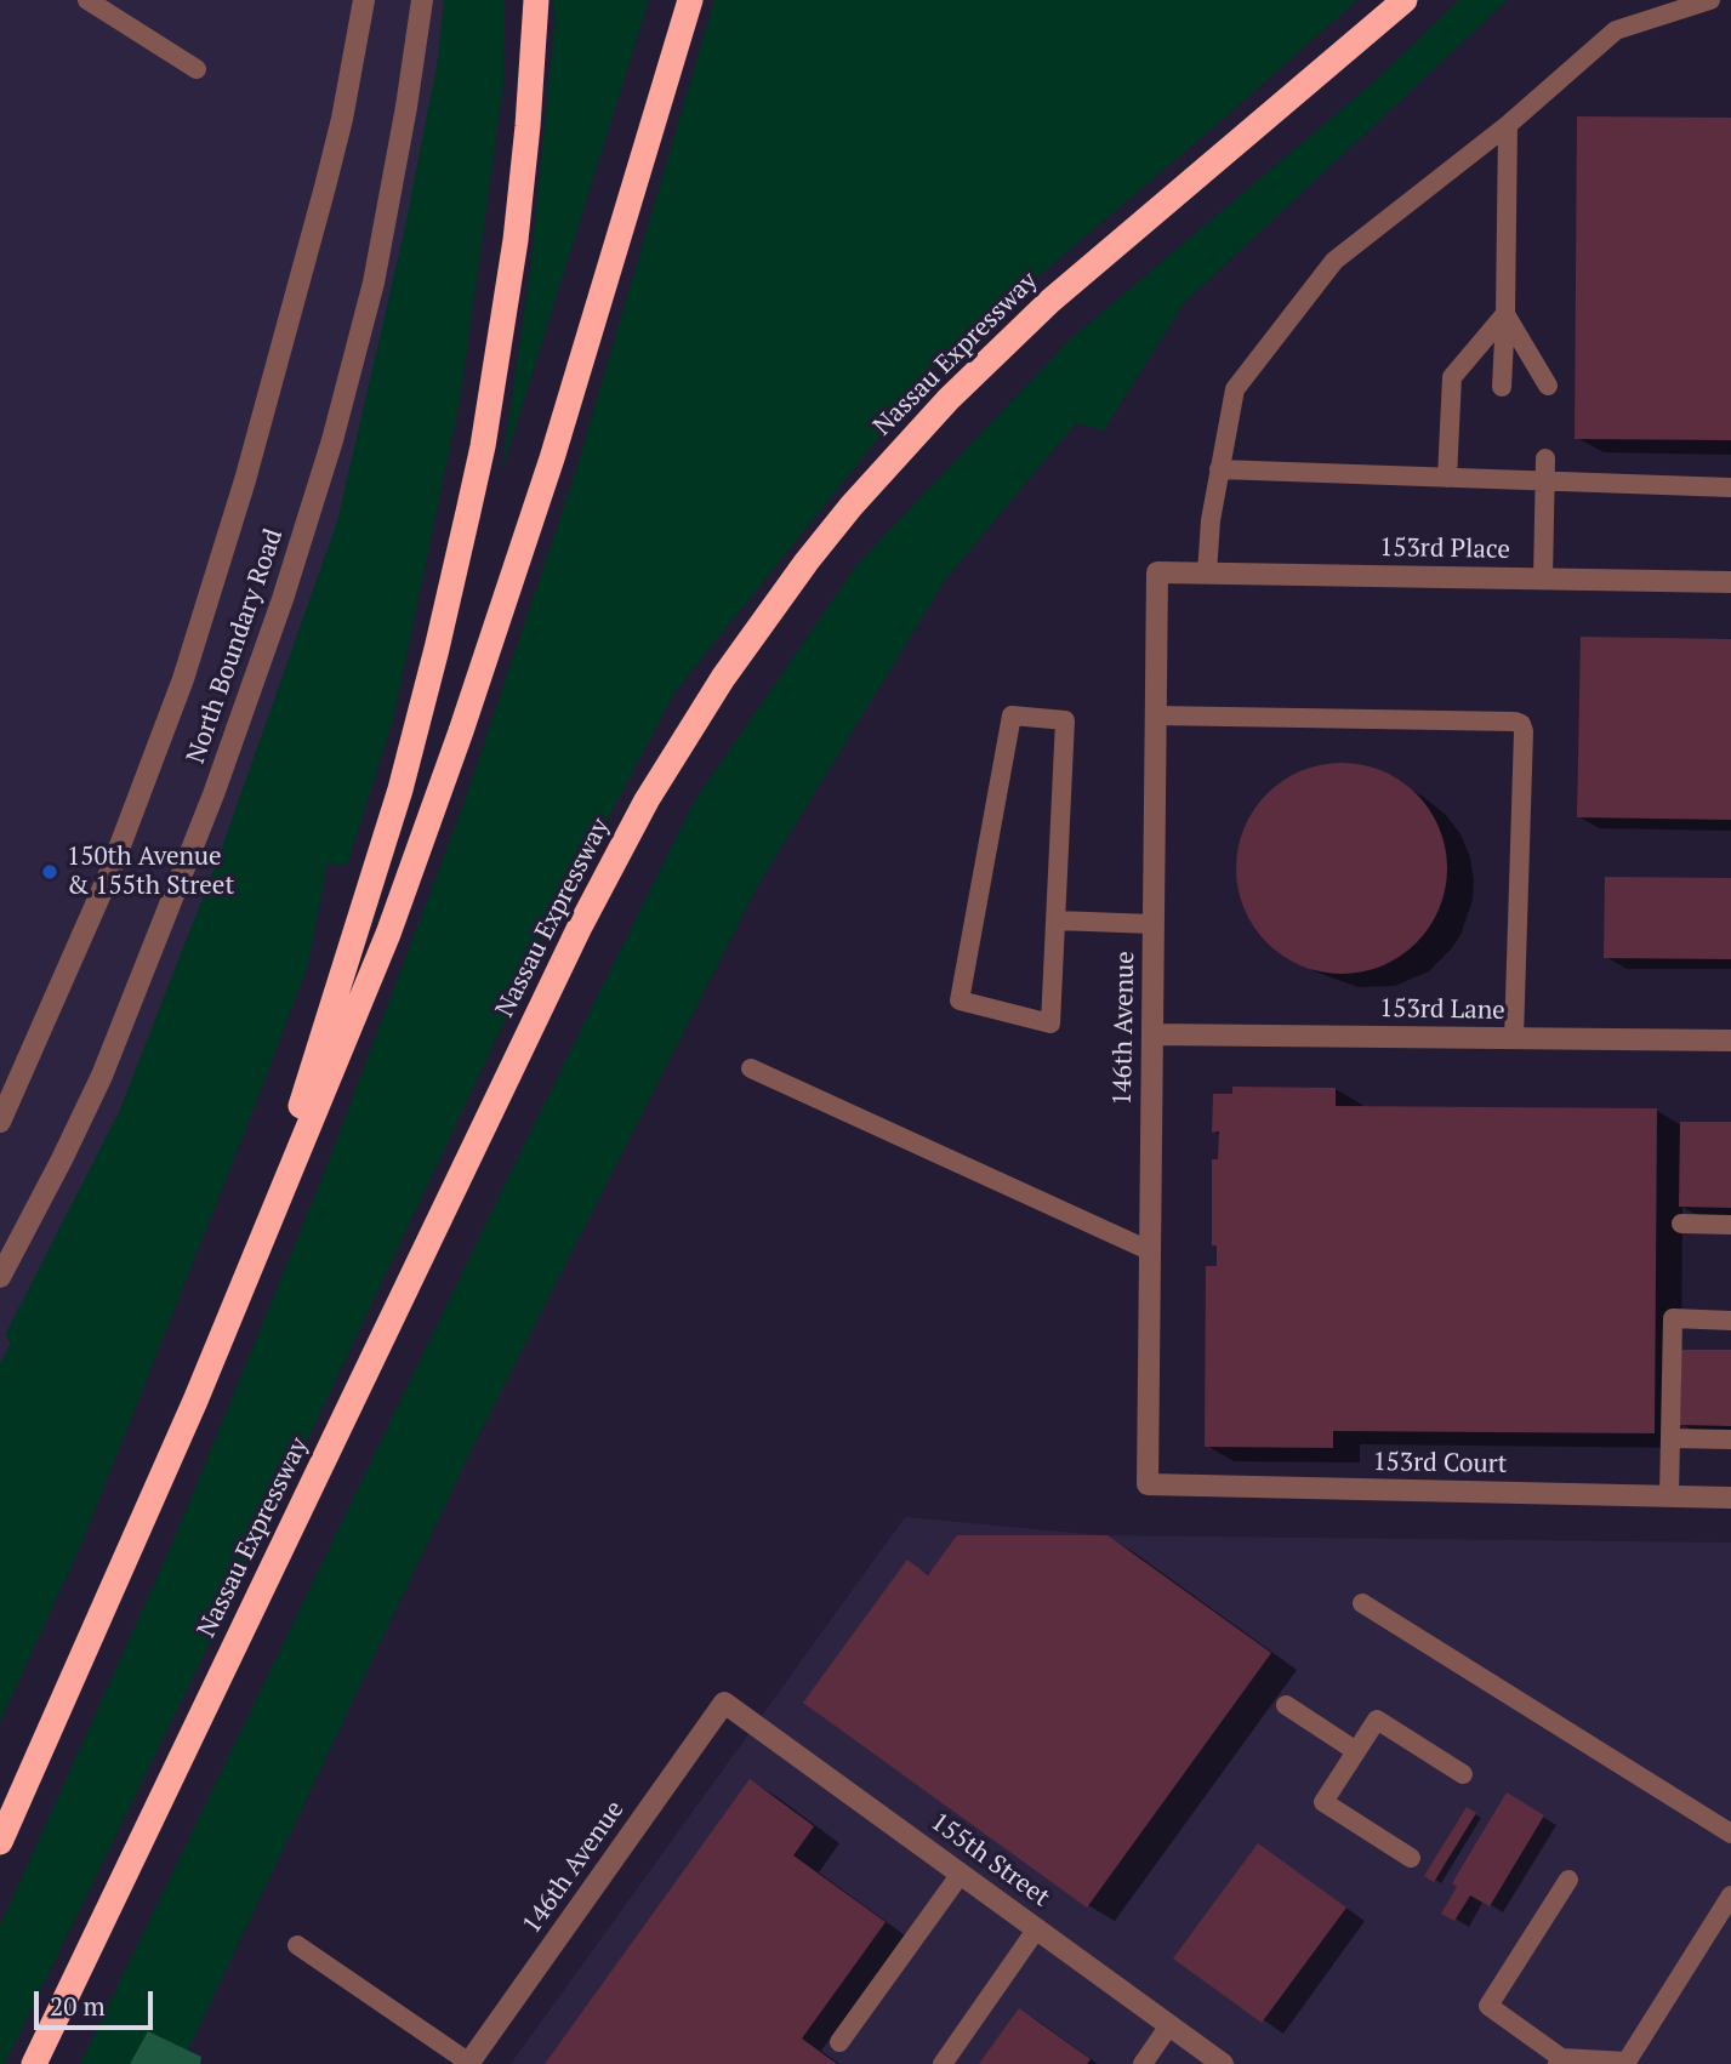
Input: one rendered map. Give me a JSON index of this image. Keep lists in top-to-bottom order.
{
  "streets": {
    "highway": ["Nassau Expressway"],
    "street": [
      "153rd Place",
      "North Boundary Road",
      "153rd Lane",
      "146th Avenue",
      "153rd Court",
      "155th Street"
    ]
  },
  "crossings": [
    ["153rd Place", "146th Avenue"],
    ["153rd Lane", "146th Avenue"],
    ["146th Avenue", "153rd Court"],
    ["146th Avenue", "155th Street"]
  ],
  "places": ["150th Avenue & 155th Street"],
  "scale_bar": "20 m"
}
